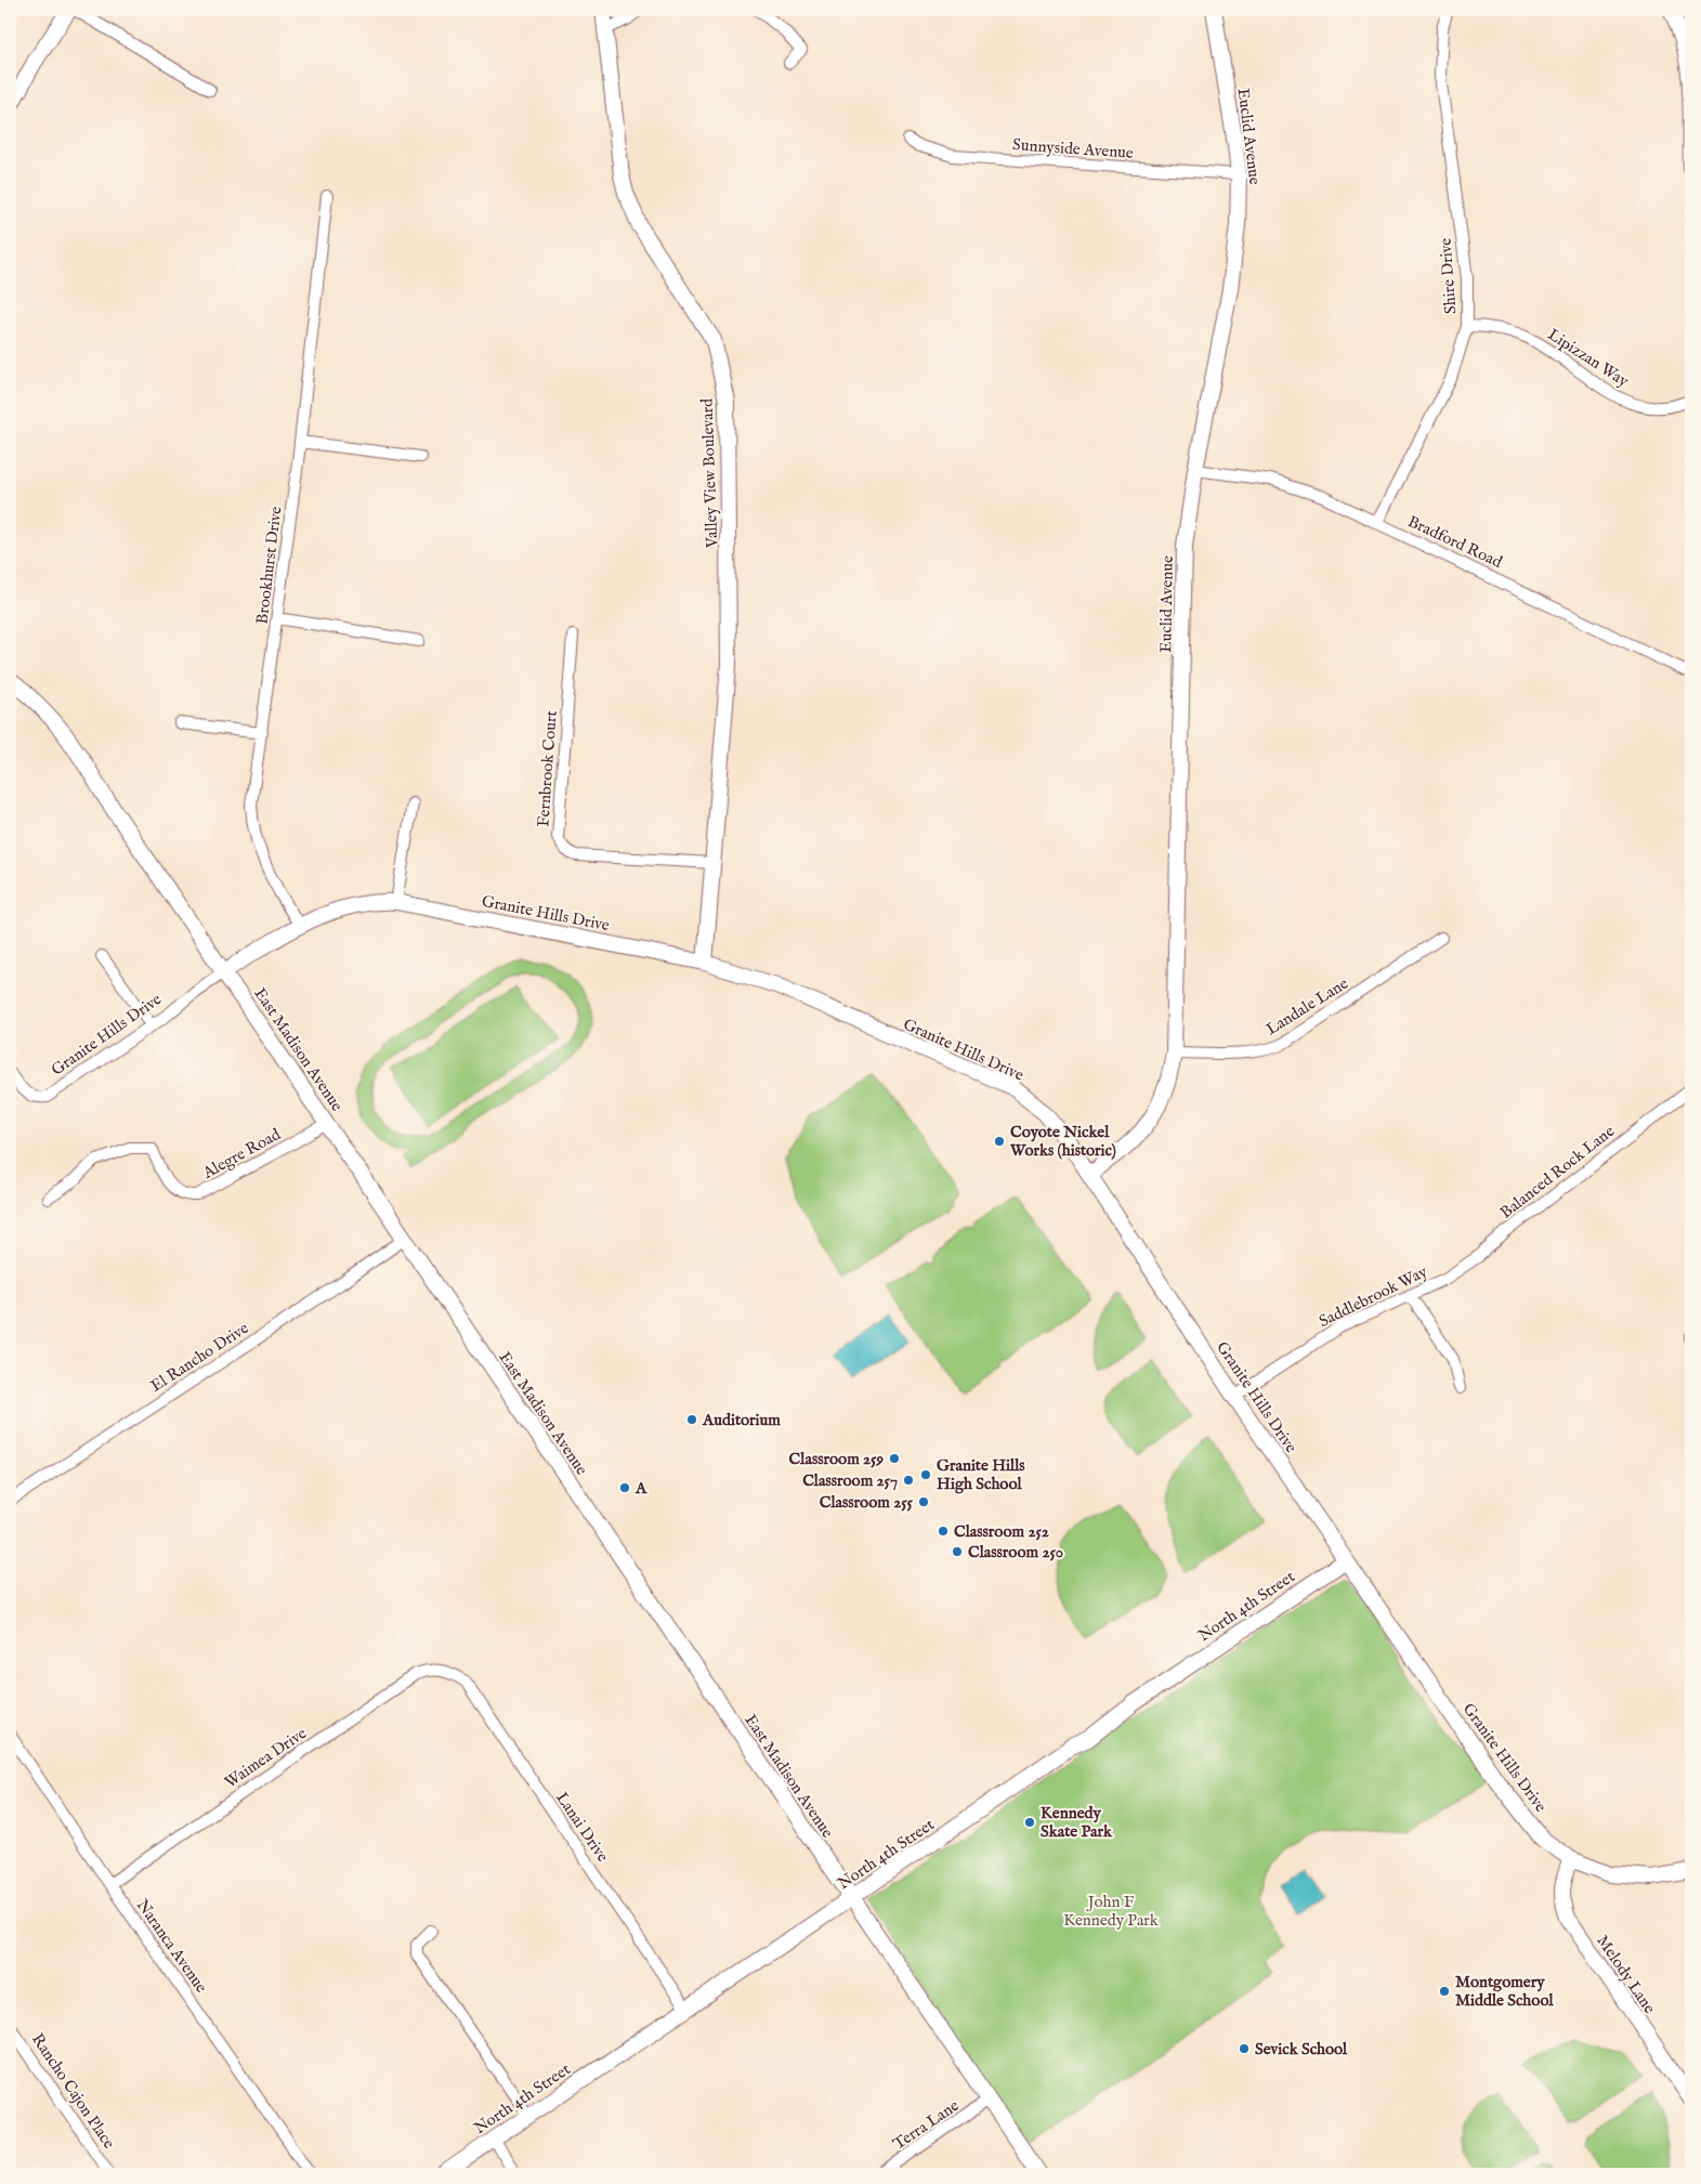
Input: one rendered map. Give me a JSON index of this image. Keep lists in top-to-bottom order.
{
  "streets": {
    "street": [
      "Euclid Avenue",
      "Sunnyside Avenue",
      "Shire Drive",
      "Lipizzan Way",
      "Valley View Boulevard",
      "Bradford Road",
      "Brookhurst Drive",
      "Fernbrook Court",
      "Granite Hills Drive",
      "Landale Lane",
      "East Madison Avenue",
      "Alegre Road",
      "Balanced Rock Lane",
      "Saddlebrook Way",
      "El Rancho Drive",
      "North 4th Street",
      "Waimea Drive",
      "Lanai Drive",
      "Naranca Avenue",
      "Melody Lane",
      "Rancho Cajon Place",
      "Terra Lane"
    ]
  },
  "crossings": [
    ["Euclid Avenue", "Sunnyside Avenue"],
    ["Euclid Avenue", "Bradford Road"],
    ["Euclid Avenue", "Granite Hills Drive"],
    ["Euclid Avenue", "Landale Lane"],
    ["Shire Drive", "Lipizzan Way"],
    ["Shire Drive", "Bradford Road"],
    ["Valley View Boulevard", "Fernbrook Court"],
    ["Valley View Boulevard", "Granite Hills Drive"],
    ["Brookhurst Drive", "Granite Hills Drive"],
    ["Granite Hills Drive", "East Madison Avenue"],
    ["Granite Hills Drive", "Saddlebrook Way"],
    ["Granite Hills Drive", "North 4th Street"],
    ["Granite Hills Drive", "Melody Lane"],
    ["East Madison Avenue", "Alegre Road"],
    ["East Madison Avenue", "El Rancho Drive"],
    ["East Madison Avenue", "North 4th Street"],
    ["East Madison Avenue", "Terra Lane"],
    ["Balanced Rock Lane", "Saddlebrook Way"],
    ["North 4th Street", "Lanai Drive"],
    ["Waimea Drive", "Lanai Drive"],
    ["Waimea Drive", "Naranca Avenue"]
  ],
  "parks": ["John F Kennedy Park"],
  "places": [
    "Coyote Nickel Works (historic)",
    "Auditorium",
    "Classroom 259",
    "Granite Hills High School",
    "Classroom 257",
    "A",
    "Classroom 255",
    "Classroom 252",
    "Classroom 250",
    "Kennedy Skate Park",
    "Montgomery Middle School",
    "Sevick School"
  ]
}
